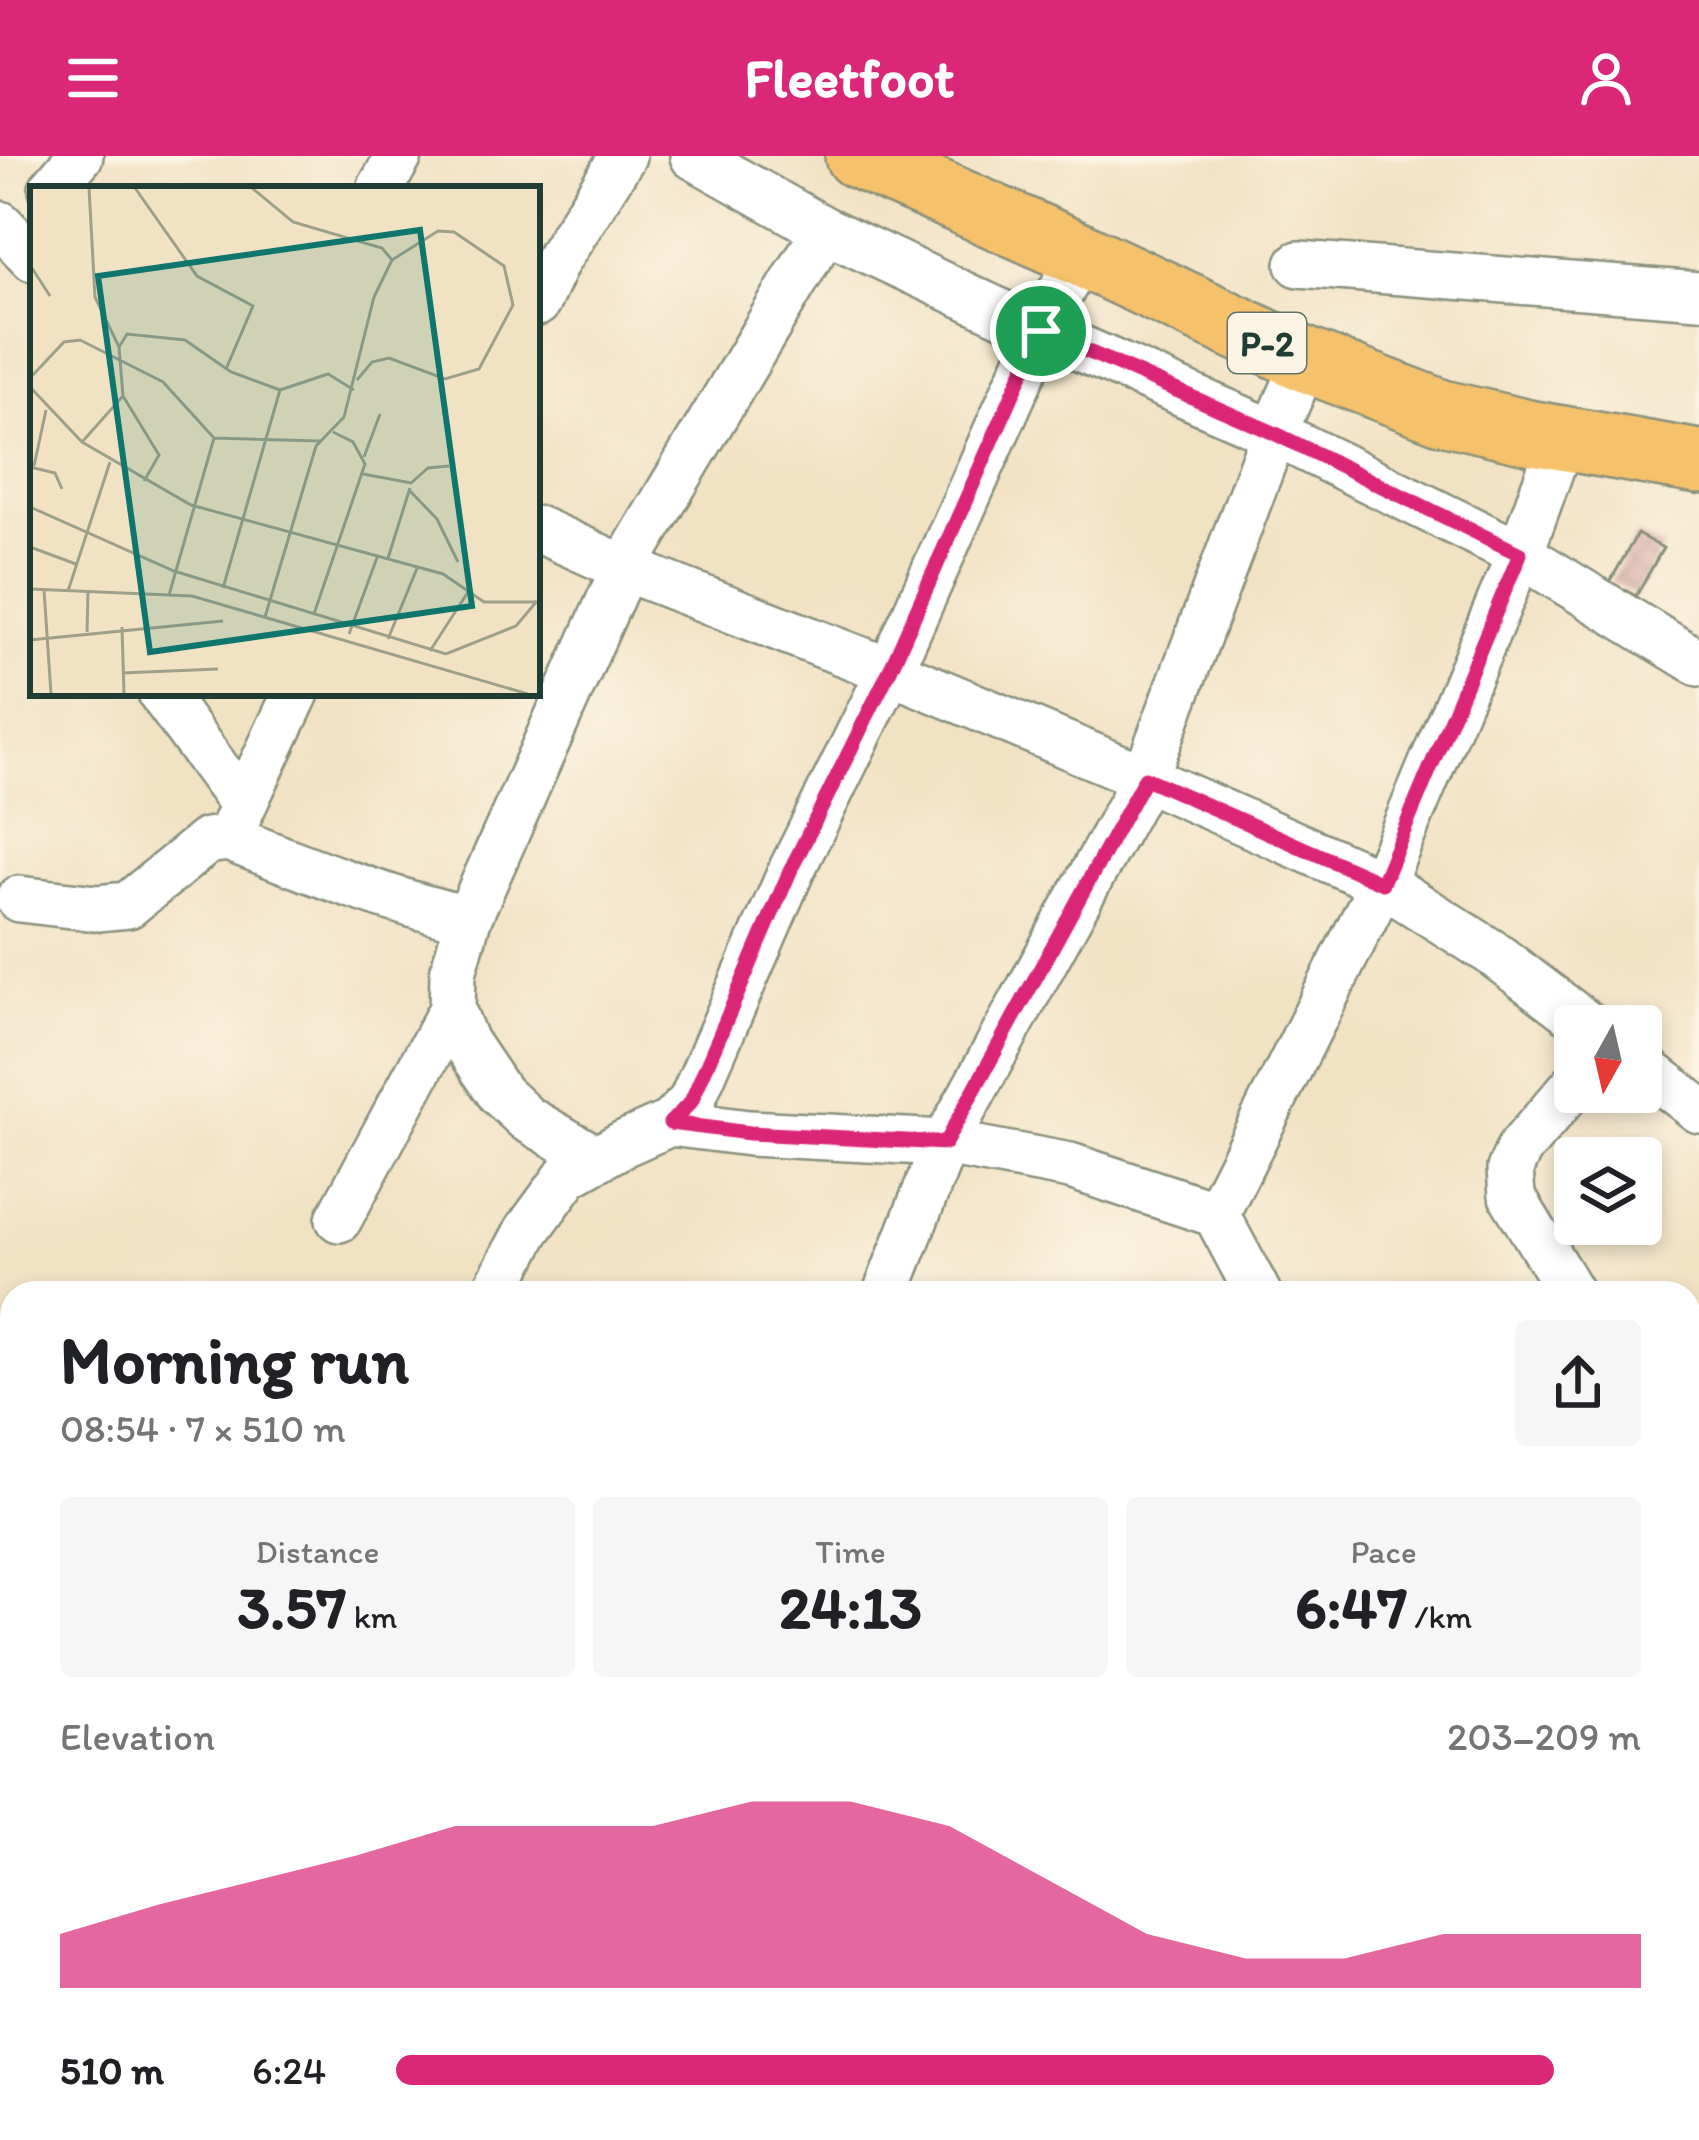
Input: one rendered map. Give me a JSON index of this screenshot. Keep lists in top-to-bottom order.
{
  "streets": {
    "highway": ["P-2"]
  },
  "north": "bottom",
  "page": {
    "header": "Fleetfoot",
    "heading": ["Morning run", "08:54 · 7 × 510 m"],
    "stats": [
      ["Distance", "3.57 km"],
      ["Time", "24:13"],
      ["Pace", "6:47 /km"]
    ],
    "chart": ["Elevation", "203–209 m"],
    "list": [
      {
        "name": "510 m",
        "note": "6:24"
      }
    ]
  }
}
